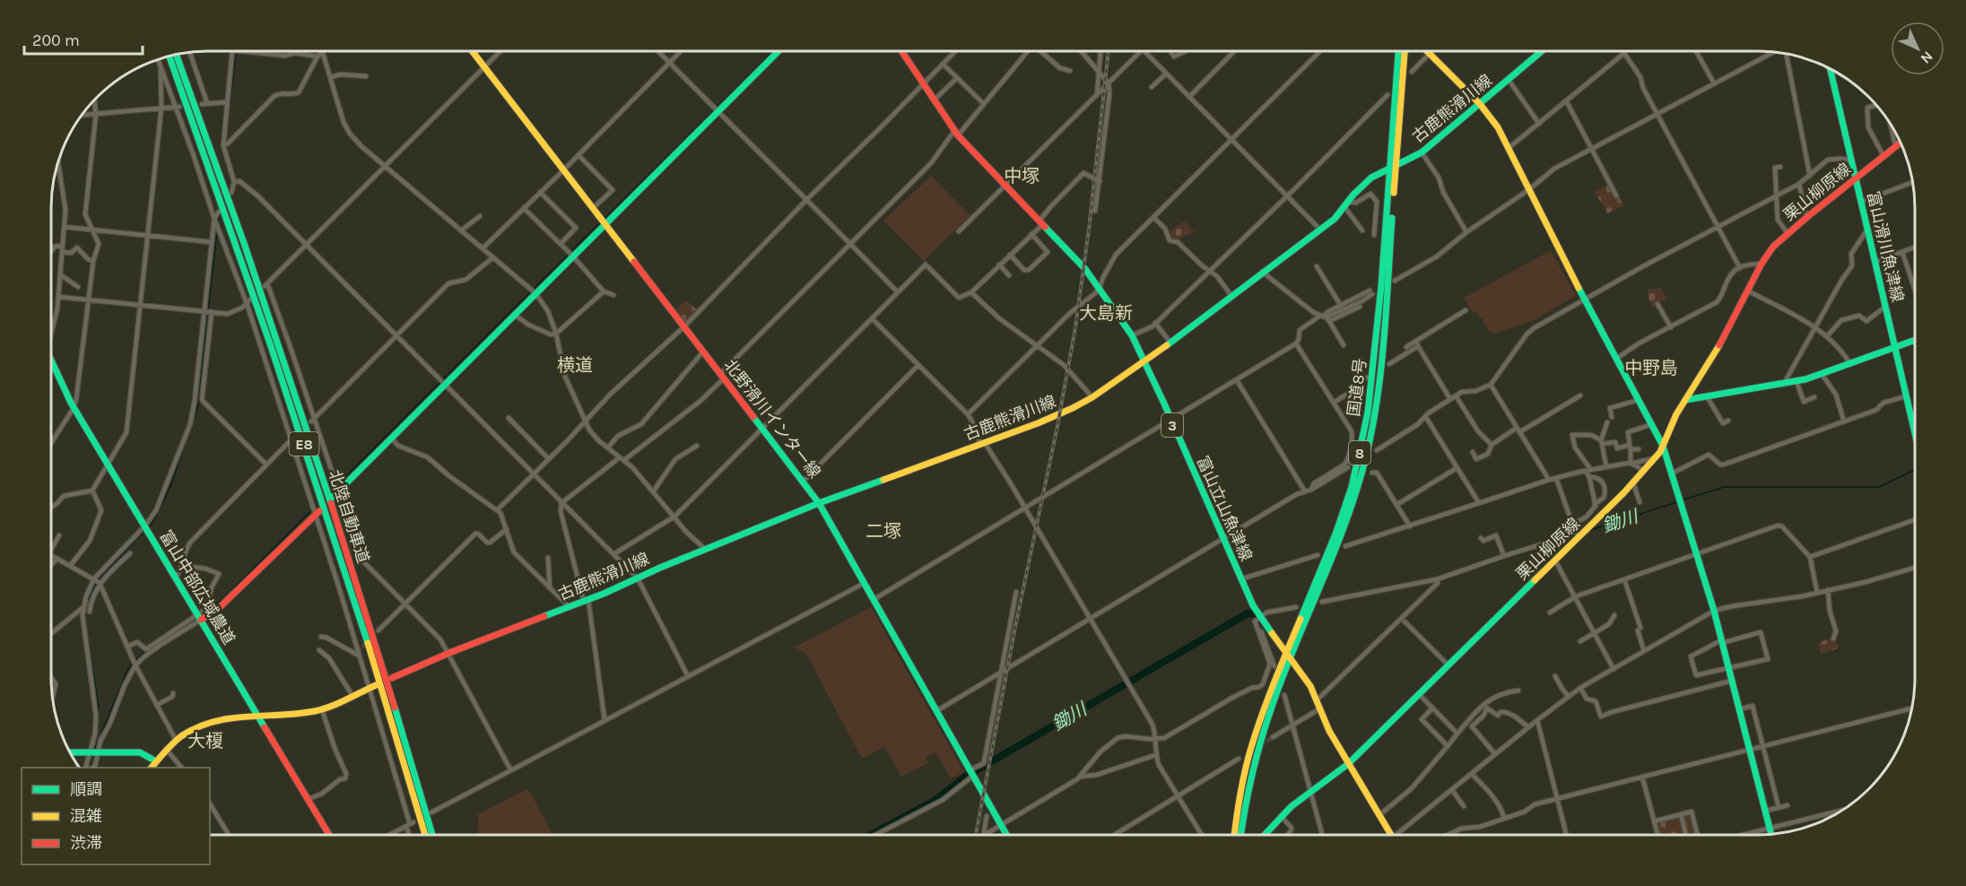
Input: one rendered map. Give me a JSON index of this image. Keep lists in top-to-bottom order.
{
  "streets": {
    "main road": [
      "古鹿熊滑川線",
      "栗山柳原線",
      "富山滑川魚津線",
      "国道8号",
      "北野滑川インター線",
      "3",
      "E8",
      "8",
      "富山立山魚津線",
      "北陸自動車道",
      "富山中部広域農道"
    ]
  },
  "crossings": [
    ["古鹿熊滑川線", "国道8号"],
    ["古鹿熊滑川線", "北野滑川インター線"],
    ["古鹿熊滑川線", "富山立山魚津線"],
    ["栗山柳原線", "富山滑川魚津線"],
    ["栗山柳原線", "富山立山魚津線"],
    ["国道8号", "富山立山魚津線"]
  ],
  "districts": [
    "中塚",
    "大島新",
    "横道",
    "中野島",
    "二塚",
    "大榎"
  ],
  "water": ["鋤川"],
  "legend": ["順調", "混雑", "渋滞"],
  "scale_bar": "200 m",
  "north": "bottom right"
}
